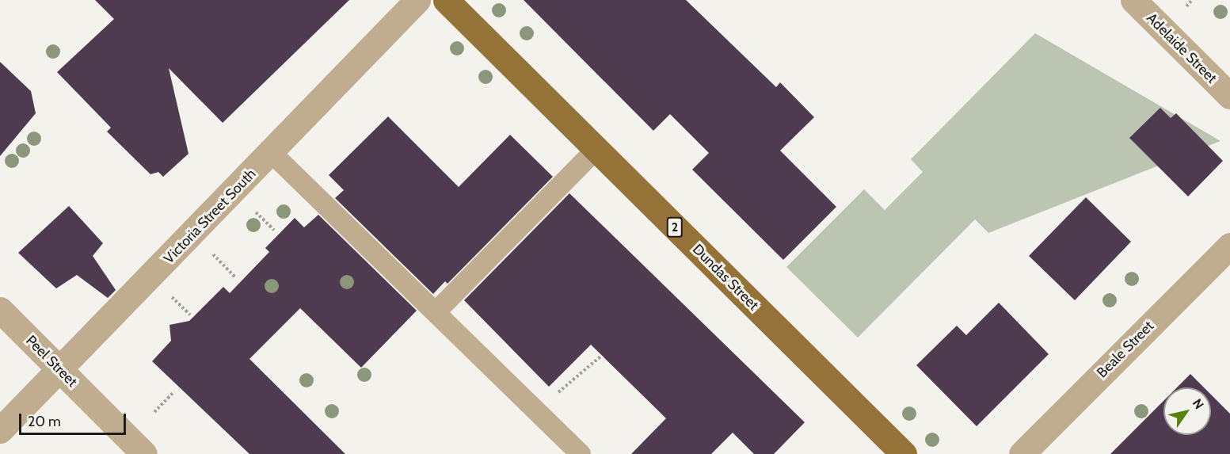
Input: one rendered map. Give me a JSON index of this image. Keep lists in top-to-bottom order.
{
  "streets": {
    "main road": ["2", "Dundas Street"],
    "street": [
      "Adelaide Street",
      "Victoria Street South",
      "Beale Street",
      "Peel Street"
    ]
  },
  "crossings": [
    ["Victoria Street South", "Peel Street"]
  ],
  "scale_bar": "20 m",
  "north": "top right"
}
